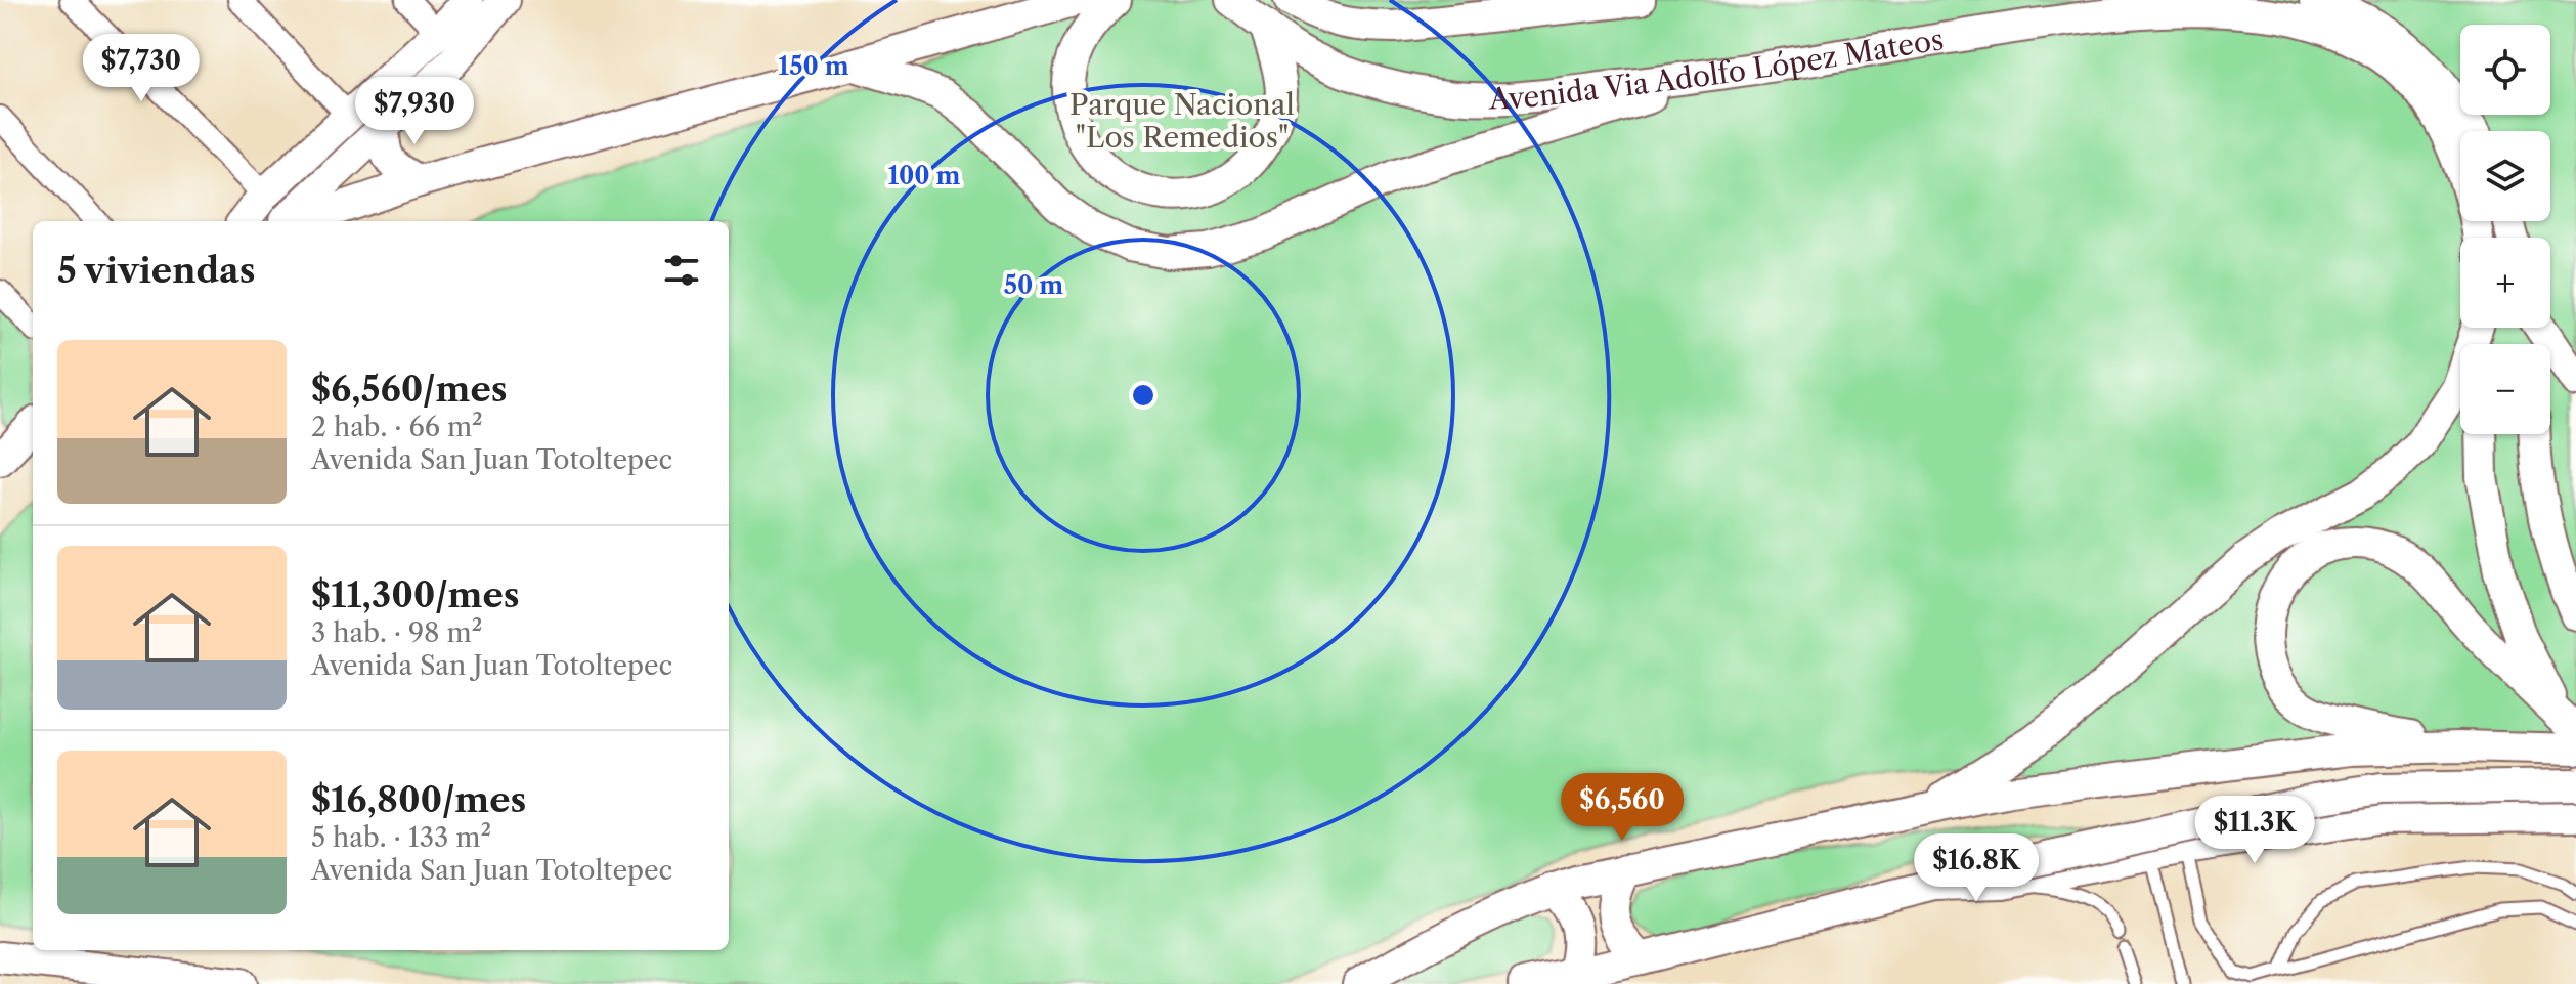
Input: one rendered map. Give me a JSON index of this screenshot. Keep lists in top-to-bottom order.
{
  "streets": {
    "main road": ["Avenida Via Adolfo López Mateos"]
  },
  "parks": ["Parque Nacional \"Los Remedios\""],
  "page": {
    "map_buttons": ["+", "−"],
    "price": [
      "$7,730",
      "$7,930",
      "$6,560",
      "$11.3K",
      "$16.8K"
    ],
    "heading": "5 viviendas",
    "list": [
      {
        "name": "$6,560/mes",
        "note": "2 hab. · 66 m² · Avenida San Juan Totoltepec"
      },
      {
        "name": "$11,300/mes",
        "note": "3 hab. · 98 m² · Avenida San Juan Totoltepec"
      },
      {
        "name": "$16,800/mes",
        "note": "5 hab. · 133 m² · Avenida San Juan Totoltepec"
      }
    ]
  },
  "rings": ["150 m", "100 m", "50 m"]
}
